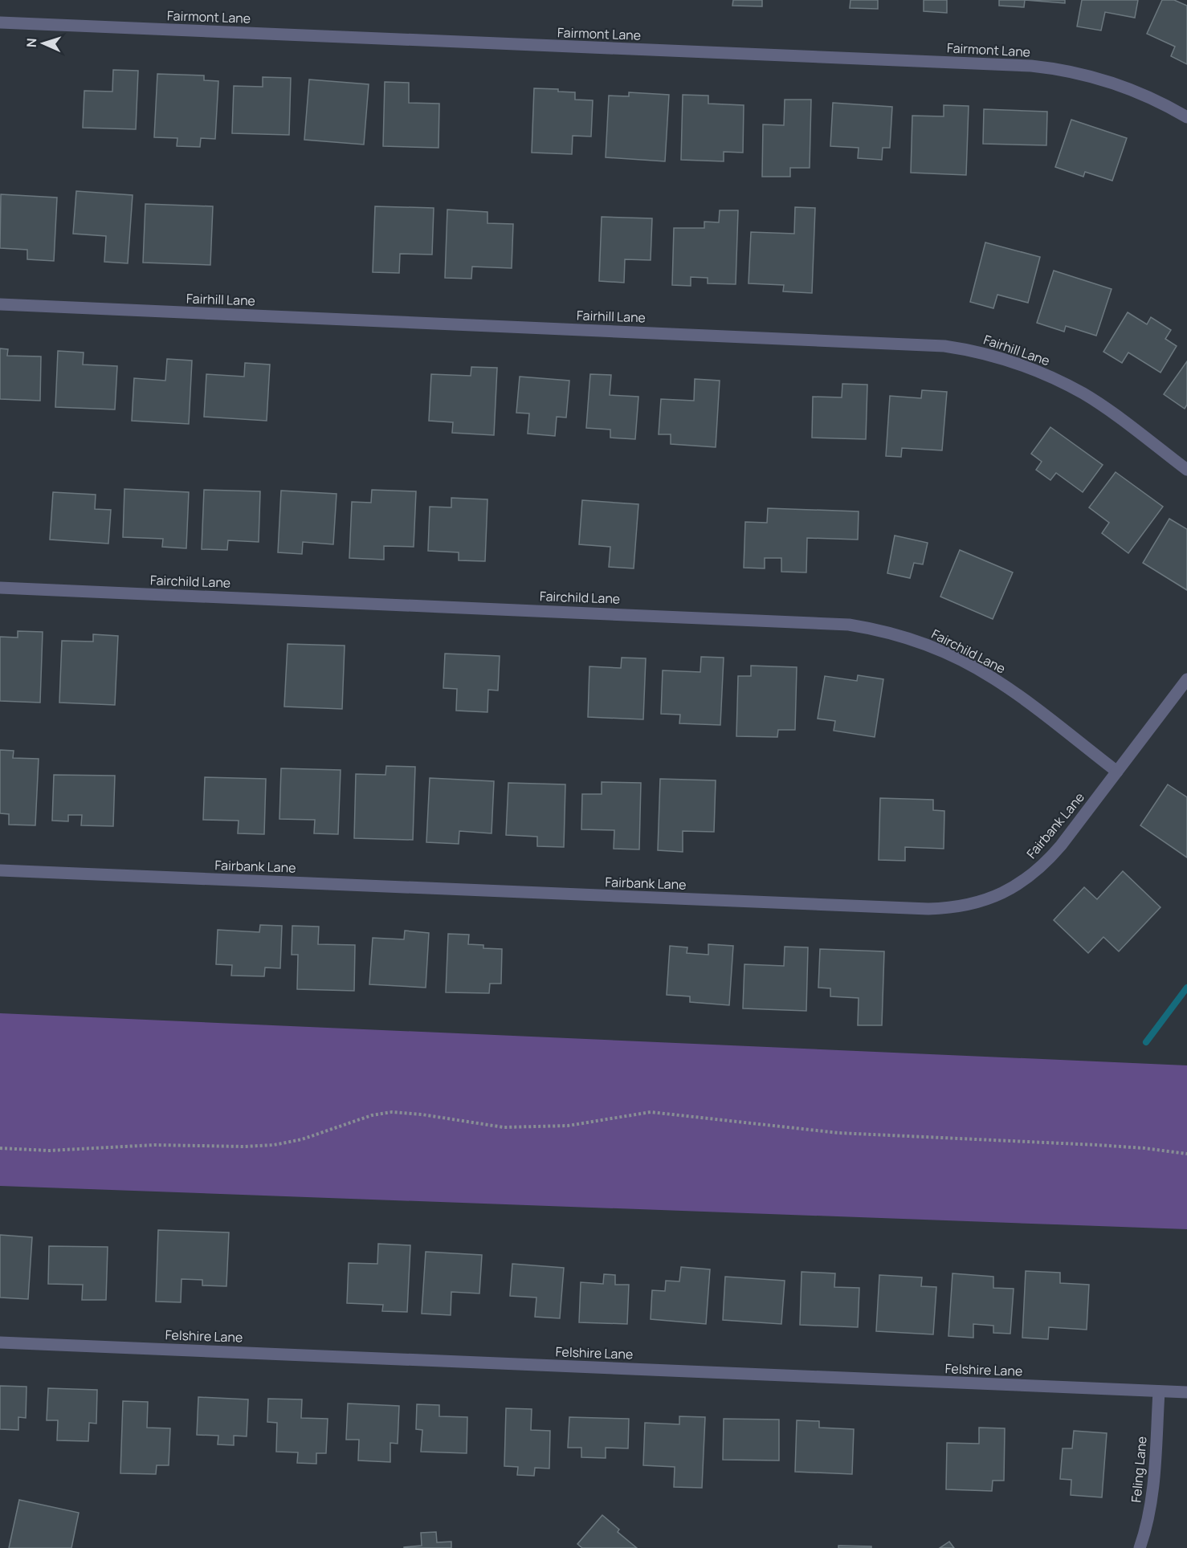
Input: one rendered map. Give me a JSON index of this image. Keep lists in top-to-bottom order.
{
  "streets": {
    "street": [
      "Fairmont Lane",
      "Fairhill Lane",
      "Fairchild Lane",
      "Fairbank Lane",
      "Felshire Lane",
      "Feling Lane"
    ]
  },
  "crossings": [
    ["Fairchild Lane", "Fairbank Lane"],
    ["Felshire Lane", "Feling Lane"]
  ],
  "north": "left"
}
